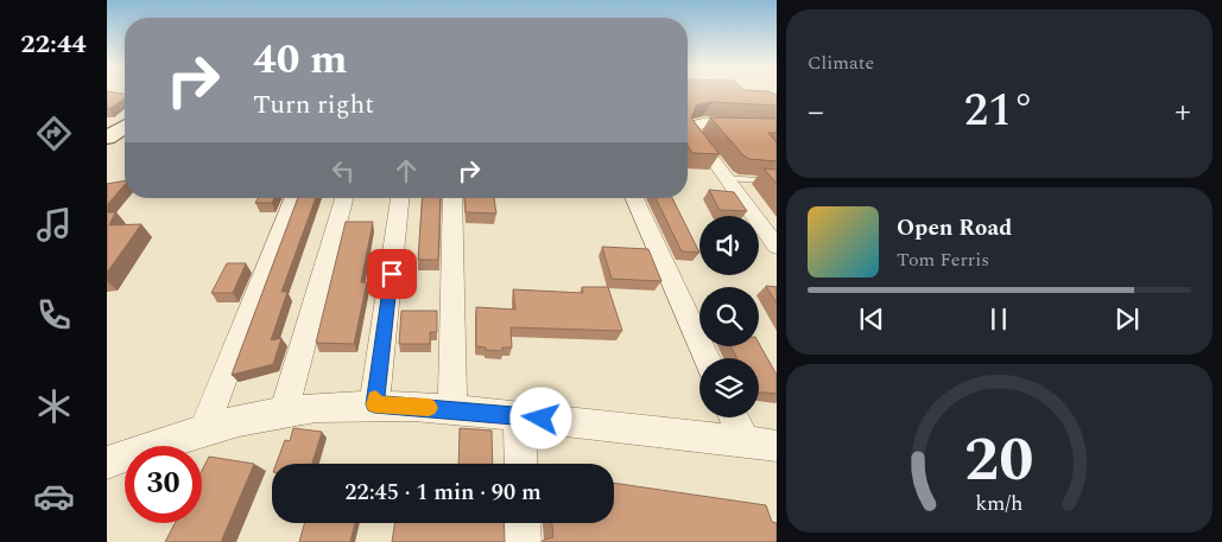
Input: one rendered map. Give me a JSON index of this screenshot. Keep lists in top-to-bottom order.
{
  "page": {
    "tabs": "22:44",
    "tile": "Climate",
    "turn": ["40 m", "Turn right"],
    "heat": ["−", "21°", "+"],
    "song": ["Open Road", "Tom Ferris"],
    "limit": "30",
    "trip": "22:45 · 1 min · 90 m",
    "gauge": ["20", "km/h"]
  }
}
